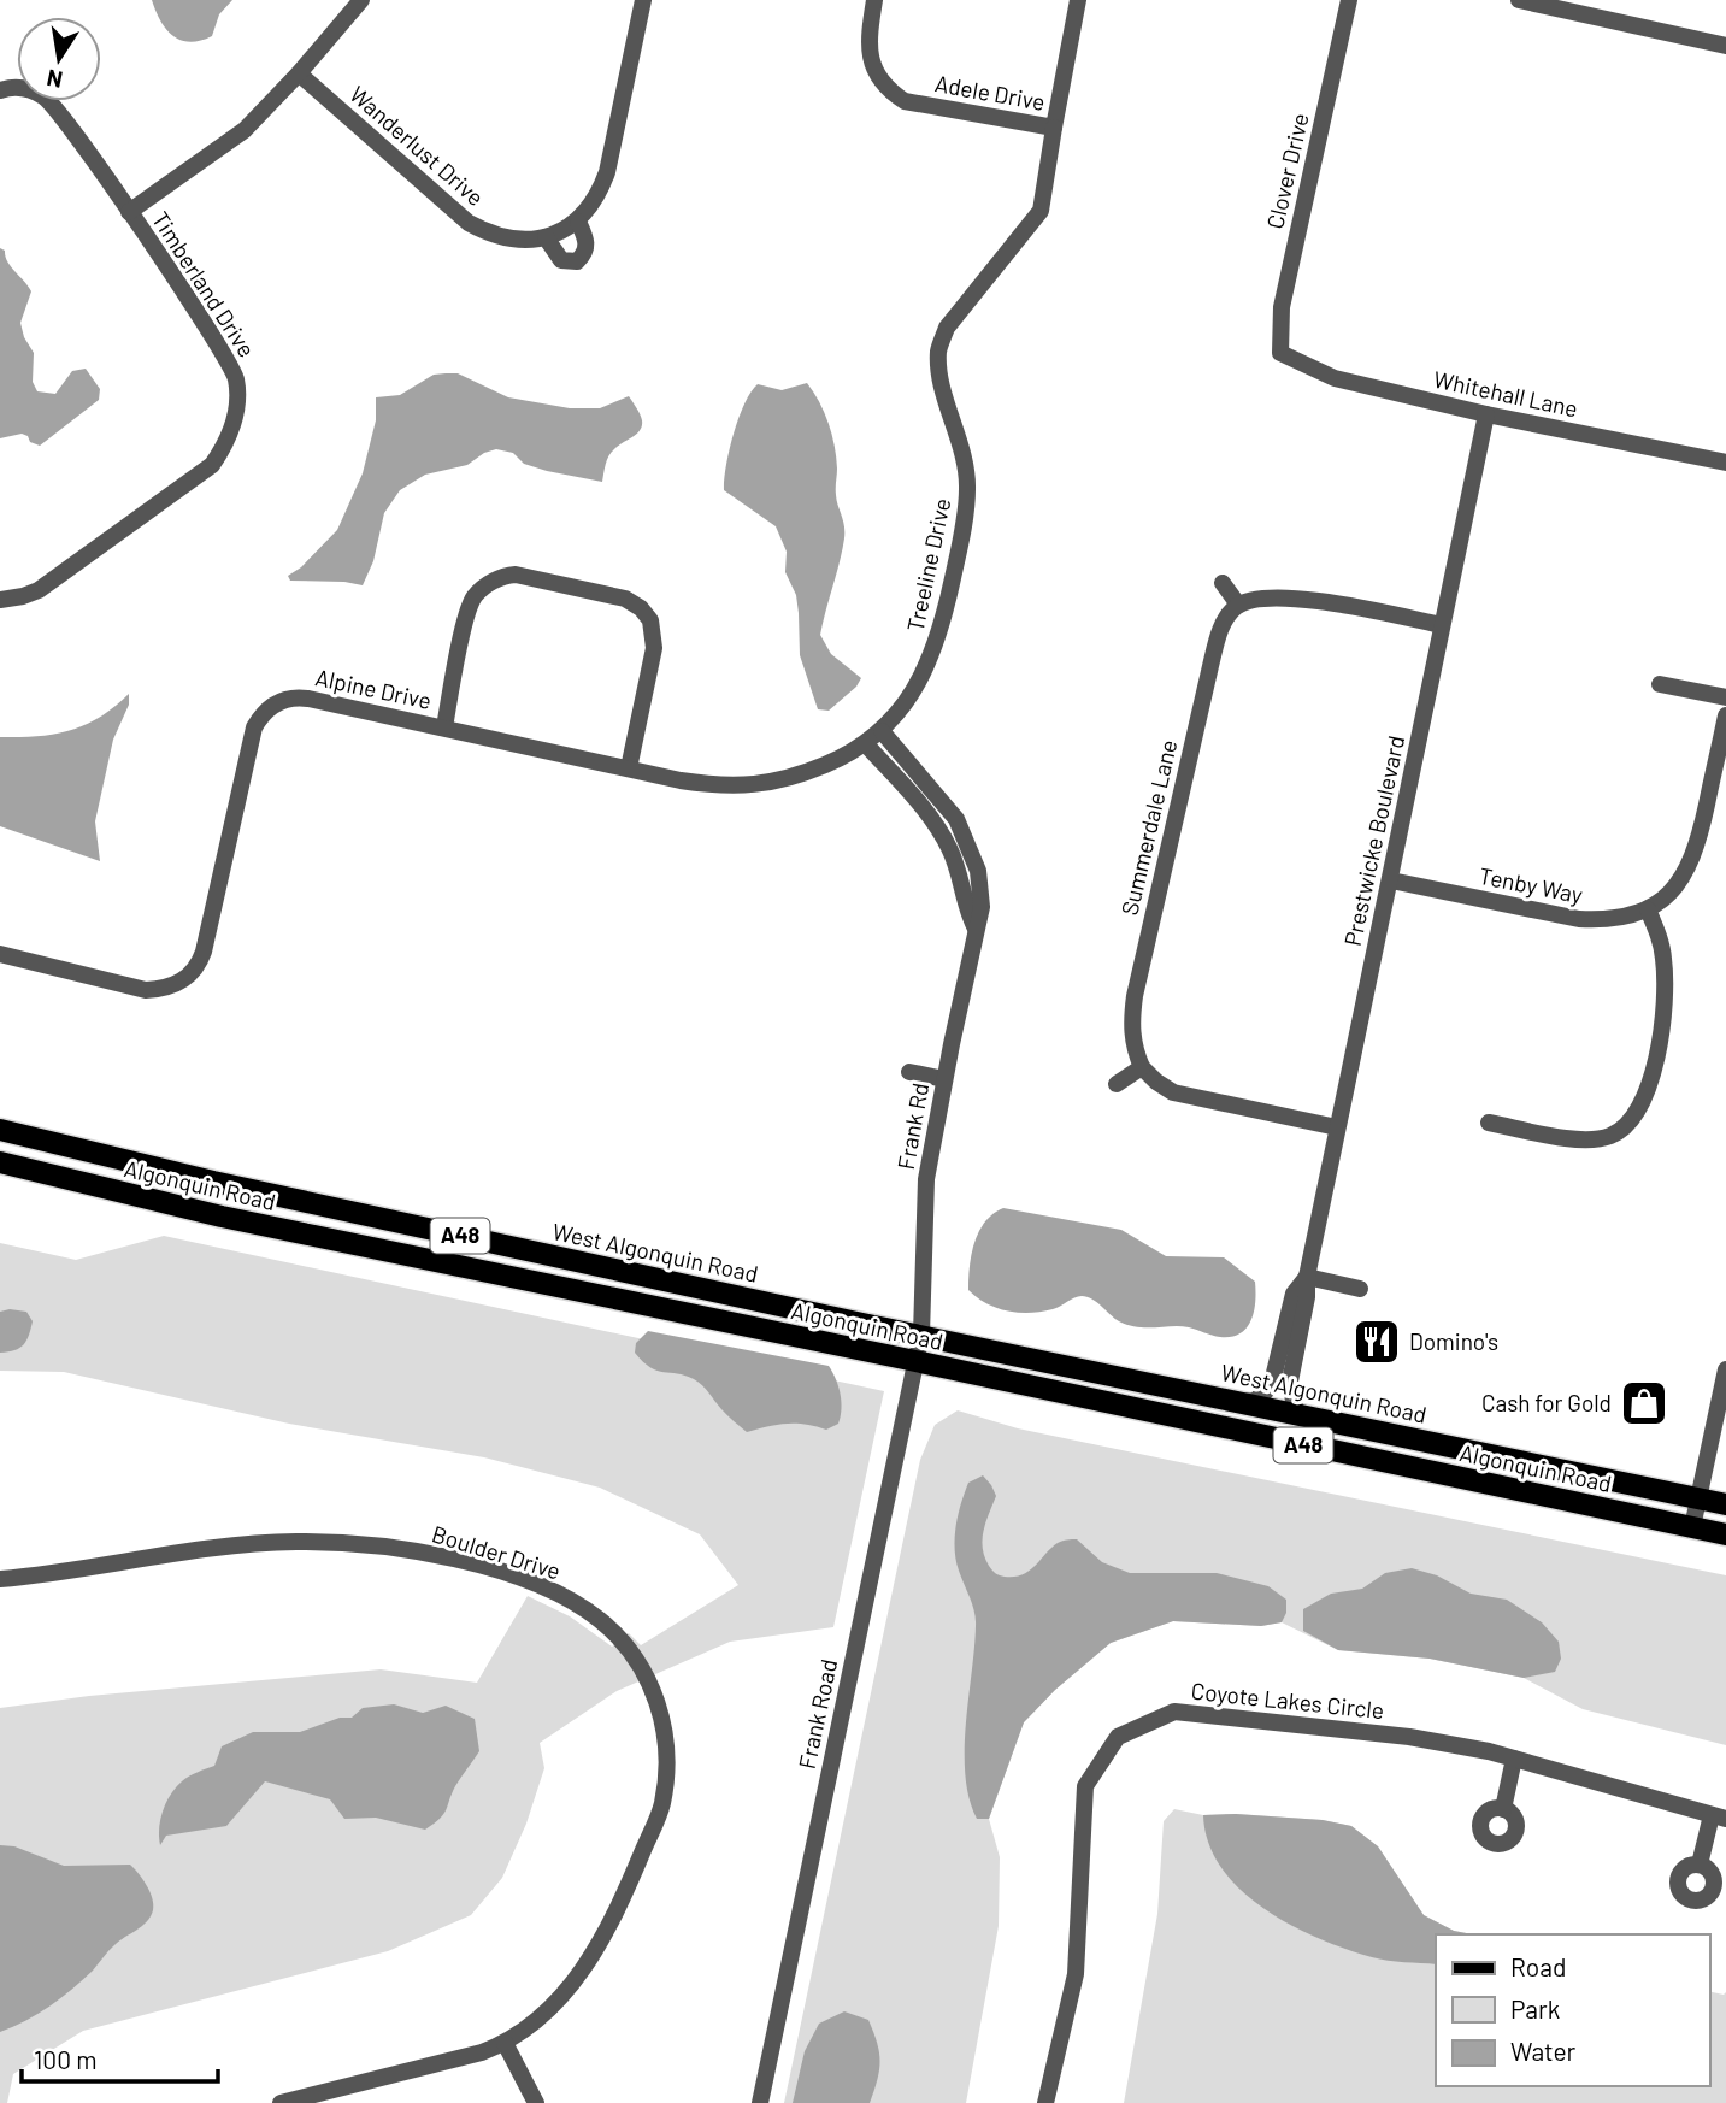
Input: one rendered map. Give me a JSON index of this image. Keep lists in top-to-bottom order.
{
  "streets": {
    "main road": ["Algonquin Road", "A48", "West Algonquin Road"],
    "street": [
      "Adele Drive",
      "Wanderlust Drive",
      "Clover Drive",
      "Timberland Drive",
      "Whitehall Lane",
      "Treeline Drive",
      "Alpine Drive",
      "Summerdale Lane",
      "Prestwicke Boulevard",
      "Tenby Way",
      "Frank Rd",
      "Boulder Drive",
      "Coyote Lakes Circle",
      "Frank Road"
    ]
  },
  "crossings": [
    ["Adele Drive", "Treeline Drive"],
    ["Clover Drive", "Whitehall Lane"],
    ["Whitehall Lane", "Prestwicke Boulevard"],
    ["Treeline Drive", "Alpine Drive"],
    ["Treeline Drive", "Frank Rd"],
    ["Alpine Drive", "Frank Rd"],
    ["Prestwicke Boulevard", "Tenby Way"],
    ["Prestwicke Boulevard", "West Algonquin Road"],
    ["Frank Rd", "West Algonquin Road"],
    ["Frank Rd", "Frank Road"],
    ["Algonquin Road", "Frank Road"],
    ["A48", "West Algonquin Road"],
    ["West Algonquin Road", "Frank Road"]
  ],
  "places": {
    "restaurant": ["Domino's"],
    "shop": ["Cash for Gold"]
  },
  "legend": ["Road", "Park", "Water"],
  "scale_bar": "100 m",
  "north": "bottom"
}
